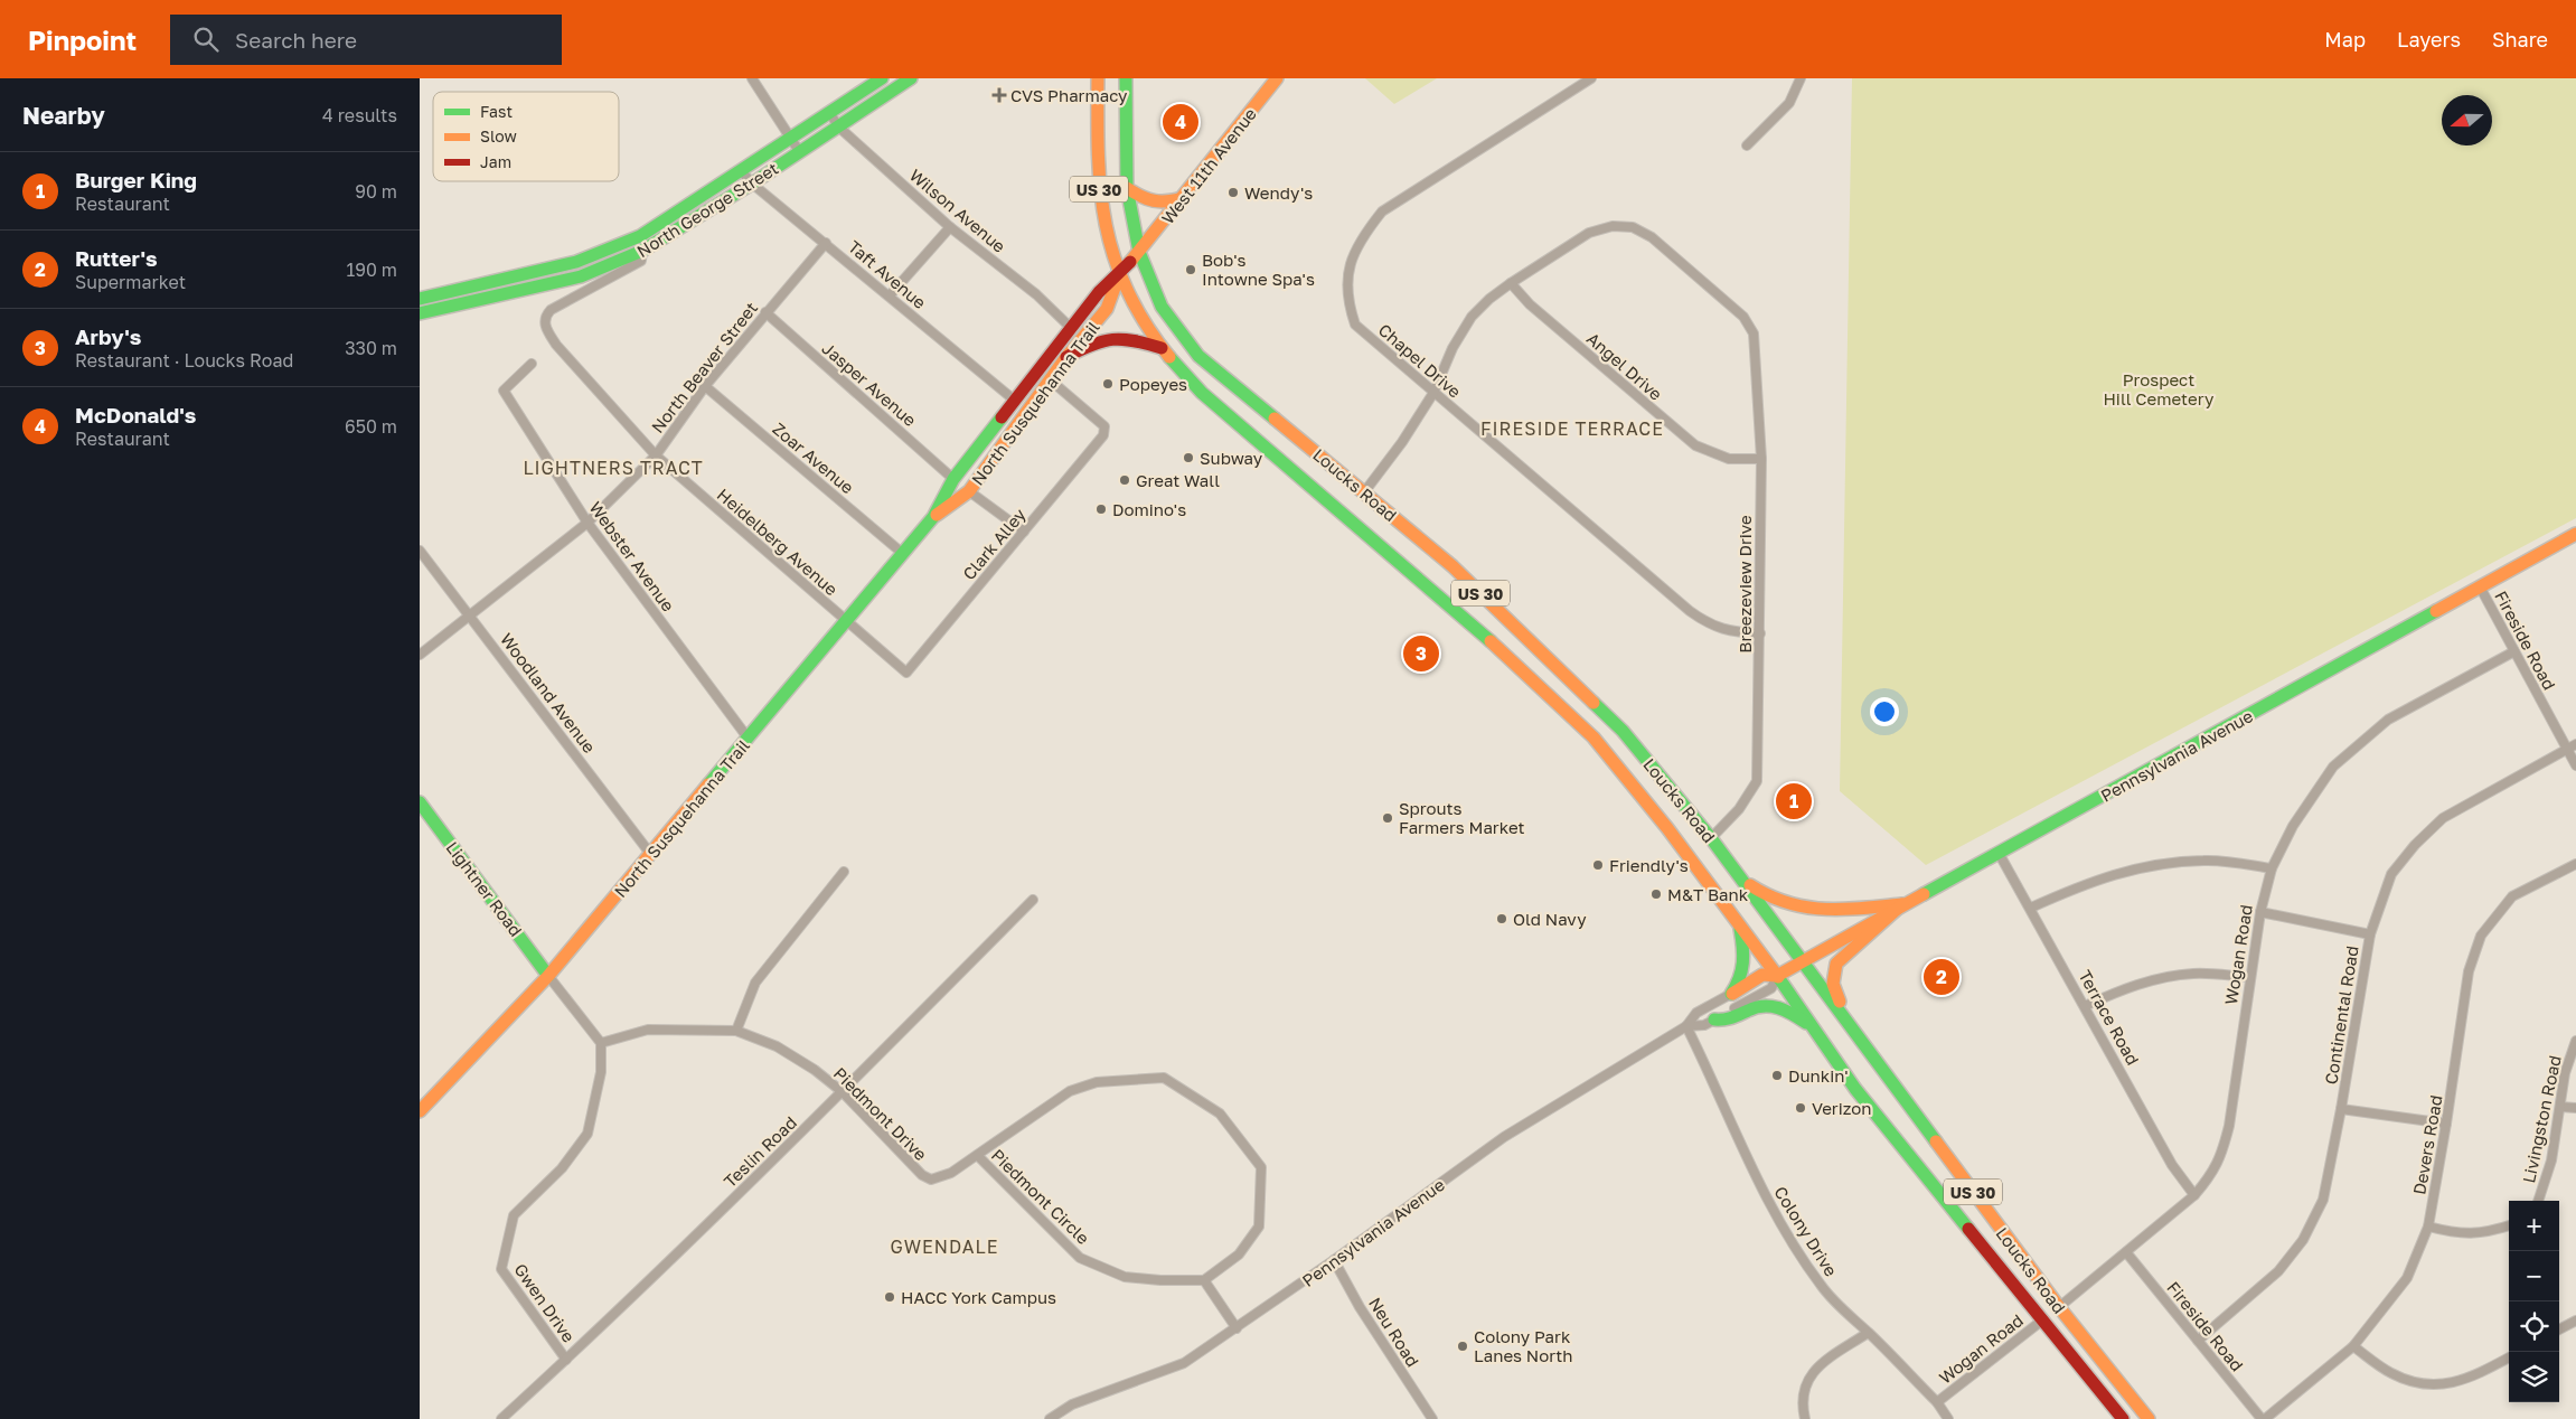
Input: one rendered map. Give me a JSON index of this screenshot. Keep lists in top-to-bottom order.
{
  "streets": {
    "main road": [
      "West 11th Avenue",
      "US 30",
      "North George Street",
      "North Susquehanna Trail",
      "Loucks Road",
      "Pennsylvania Avenue",
      "Lightner Road"
    ],
    "street": [
      "Wilson Avenue",
      "Taft Avenue",
      "Chapel Drive",
      "Angel Drive",
      "North Beaver Street",
      "Jasper Avenue",
      "Zoar Avenue",
      "Heidelberg Avenue",
      "Clark Alley",
      "Webster Avenue",
      "Breezeview Drive",
      "Fireside Road",
      "Woodland Avenue",
      "Wogan Road",
      "Continental Road",
      "Terrace Road",
      "Piedmont Drive",
      "Livingston Road",
      "Devers Road",
      "Teslin Road",
      "Piedmont Circle",
      "Colony Drive",
      "Gwen Drive",
      "Neu Road"
    ]
  },
  "crossings": [
    ["West 11th Avenue", "US 30"],
    ["West 11th Avenue", "North Susquehanna Trail"],
    ["West 11th Avenue", "Loucks Road"],
    ["US 30", "North Susquehanna Trail"],
    ["US 30", "Loucks Road"],
    ["North George Street", "Wilson Avenue"],
    ["North George Street", "Taft Avenue"],
    ["North George Street", "Heidelberg Avenue"],
    ["Wilson Avenue", "North Susquehanna Trail"],
    ["Taft Avenue", "North Beaver Street"],
    ["Taft Avenue", "North Susquehanna Trail"],
    ["Chapel Drive", "Breezeview Drive"],
    ["Angel Drive", "Breezeview Drive"],
    ["North Beaver Street", "Jasper Avenue"],
    ["North Beaver Street", "Zoar Avenue"],
    ["North Beaver Street", "Heidelberg Avenue"],
    ["North Beaver Street", "Webster Avenue"],
    ["North Beaver Street", "Woodland Avenue"],
    ["Jasper Avenue", "North Susquehanna Trail"],
    ["North Susquehanna Trail", "Zoar Avenue"],
    ["North Susquehanna Trail", "Loucks Road"],
    ["North Susquehanna Trail", "Heidelberg Avenue"],
    ["North Susquehanna Trail", "Clark Alley"],
    ["North Susquehanna Trail", "Webster Avenue"],
    ["North Susquehanna Trail", "Woodland Avenue"],
    ["North Susquehanna Trail", "Lightner Road"],
    ["Loucks Road", "Breezeview Drive"],
    ["Loucks Road", "Pennsylvania Avenue"],
    ["Loucks Road", "Wogan Road"],
    ["Heidelberg Avenue", "Clark Alley"],
    ["Fireside Road", "Pennsylvania Avenue"],
    ["Fireside Road", "Wogan Road"],
    ["Fireside Road", "Continental Road"],
    ["Fireside Road", "Devers Road"],
    ["Pennsylvania Avenue", "Terrace Road"],
    ["Pennsylvania Avenue", "Colony Drive"],
    ["Pennsylvania Avenue", "Neu Road"],
    ["Wogan Road", "Terrace Road"],
    ["Wogan Road", "Colony Drive"],
    ["Piedmont Drive", "Teslin Road"],
    ["Piedmont Drive", "Piedmont Circle"],
    ["Piedmont Drive", "Gwen Drive"],
    ["Teslin Road", "Gwen Drive"]
  ],
  "districts": ["FIRESIDE TERRACE", "LIGHTNERS TRACT", "GWENDALE"],
  "parks": ["Prospect Hill Cemetery"],
  "places": {
    "health": ["CVS Pharmacy"],
    "other": [
      "Wendy's",
      "Bob's Intowne Spa's",
      "Popeyes",
      "Subway",
      "Great Wall",
      "Domino's",
      "Sprouts Farmers Market",
      "Friendly's",
      "M&T Bank",
      "Old Navy",
      "Dunkin'",
      "Verizon",
      "HACC York Campus",
      "Colony Park Lanes North"
    ]
  },
  "legend": ["Fast", "Slow", "Jam"],
  "north": "left",
  "page": {
    "header": "Pinpoint",
    "search": "Search here",
    "nav": ["Map", "Layers", "Share"],
    "heading": ["Nearby", "4 results"],
    "pins": [
      "4",
      "3",
      "1",
      "2"
    ],
    "list": [
      {
        "mark": "1",
        "name": "Burger King",
        "note": "Restaurant",
        "value": "90 m"
      },
      {
        "mark": "2",
        "name": "Rutter's",
        "note": "Supermarket",
        "value": "190 m"
      },
      {
        "mark": "3",
        "name": "Arby's",
        "note": "Restaurant · Loucks Road",
        "value": "330 m"
      },
      {
        "mark": "4",
        "name": "McDonald's",
        "note": "Restaurant",
        "value": "650 m"
      }
    ],
    "map_buttons": ["+", "−"]
  }
}
